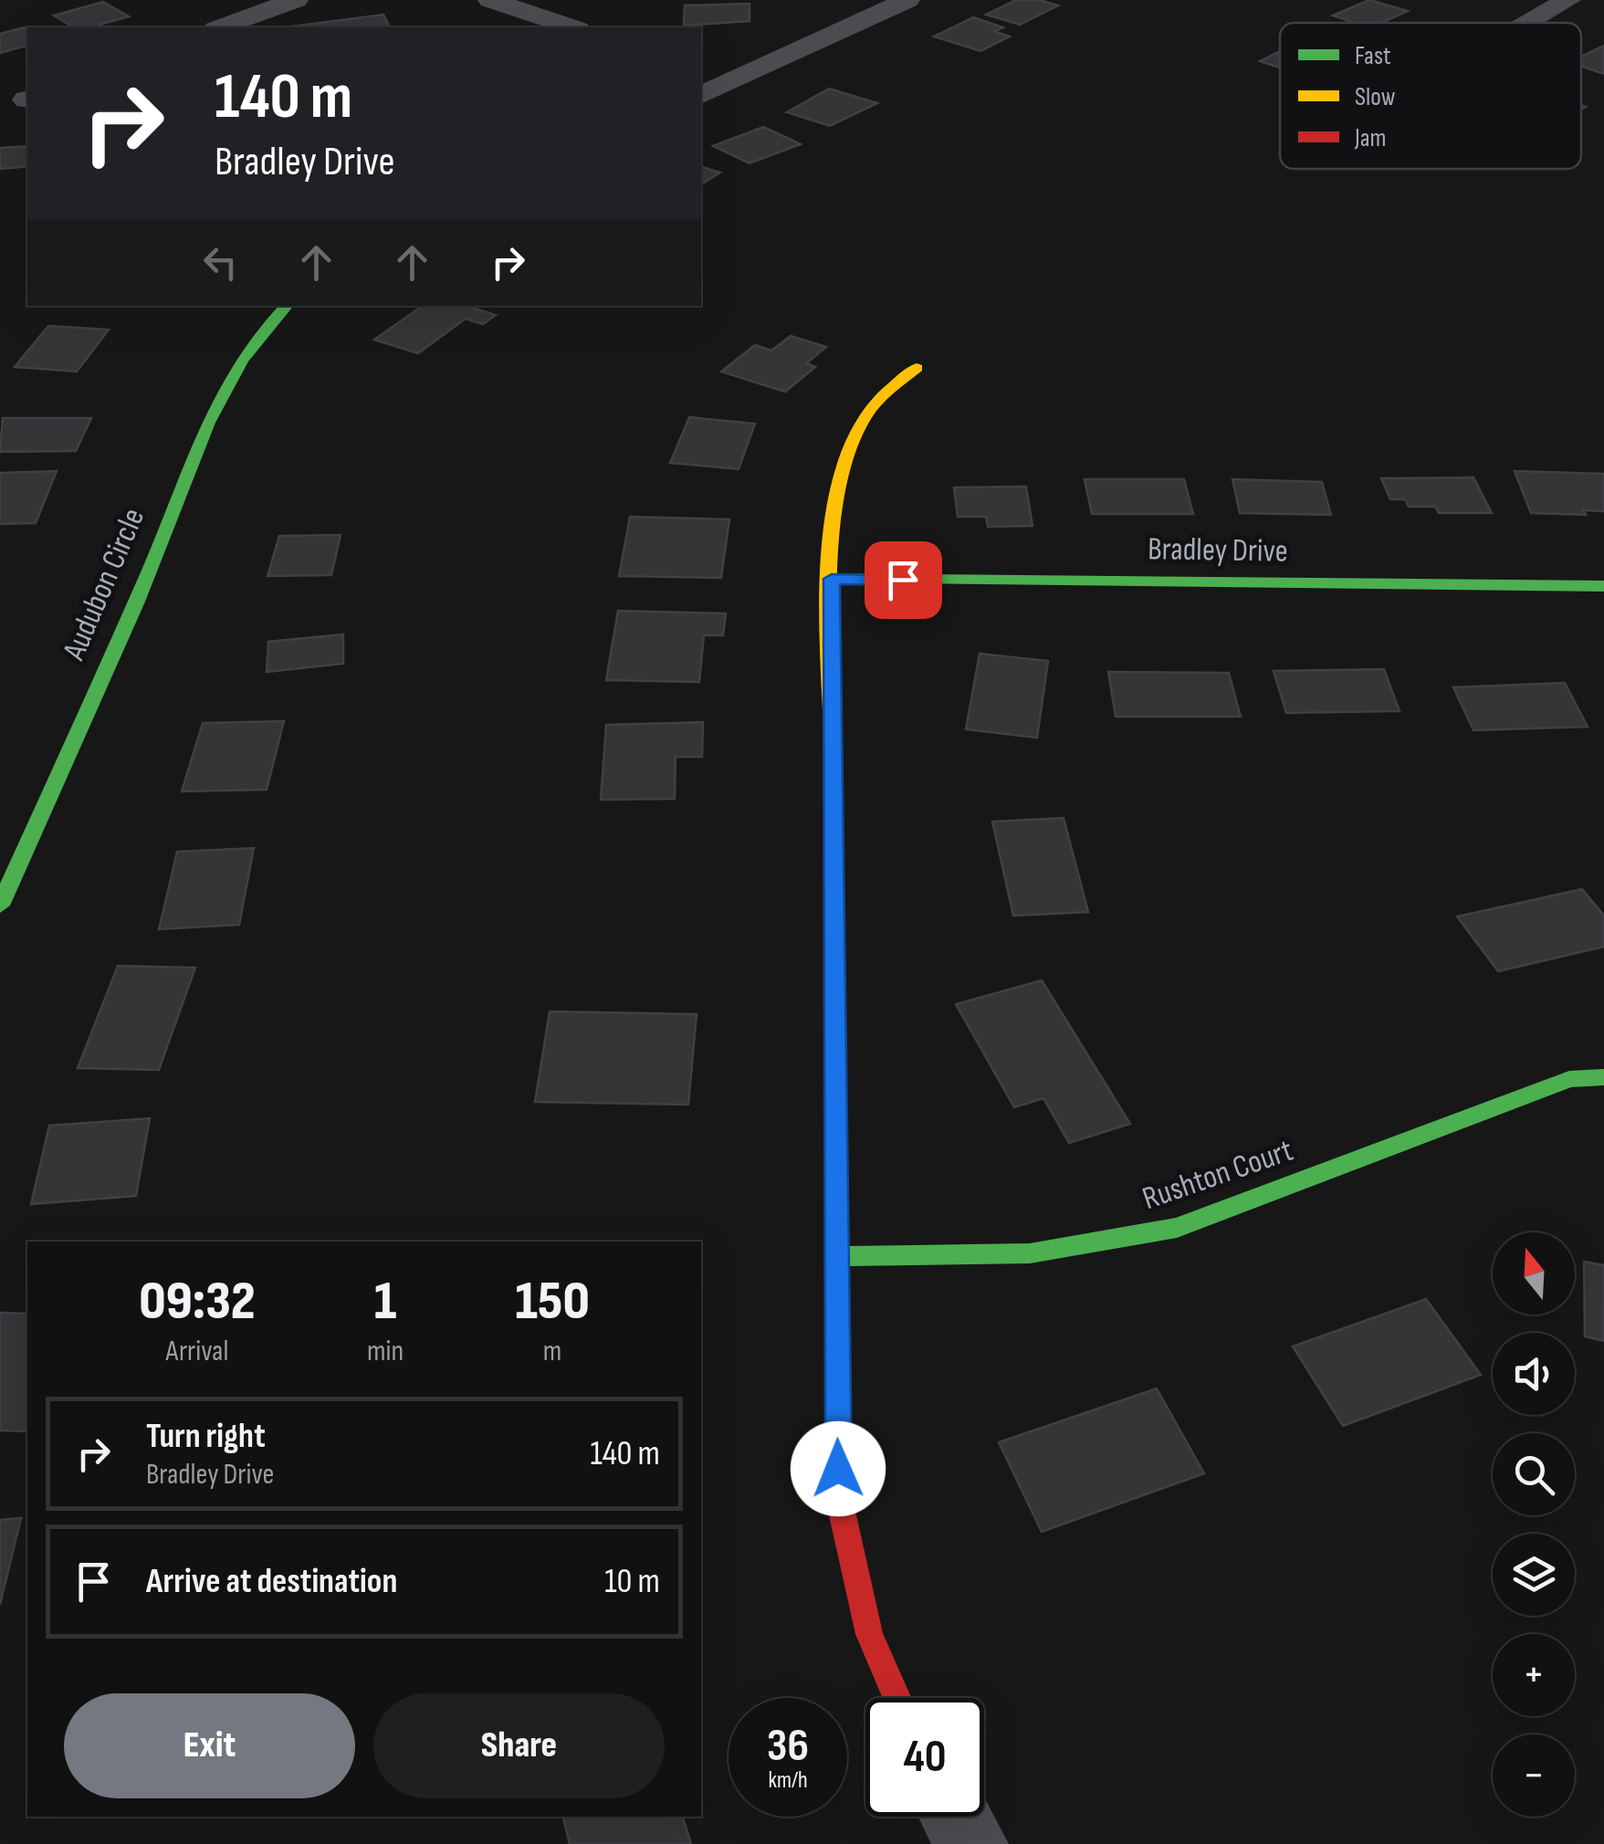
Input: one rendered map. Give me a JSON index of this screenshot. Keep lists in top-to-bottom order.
{
  "streets": {
    "street": ["Bradley Drive", "Audubon Circle", "Rushton Court"]
  },
  "legend": ["Fast", "Slow", "Jam"],
  "north": "top",
  "page": {
    "turn": ["140 m", "Bradley Drive"],
    "map_buttons": ["+", "−"],
    "eta": [
      "09:32",
      "Arrival",
      "1",
      "min",
      "150",
      "m"
    ],
    "list": [
      {
        "name": "Turn right",
        "note": "Bradley Drive",
        "value": "140 m"
      },
      {
        "name": "Arrive at destination",
        "value": "10 m"
      }
    ],
    "buttons": ["Exit", "Share"],
    "speed": "36 km/h",
    "limit": "40"
  }
}
